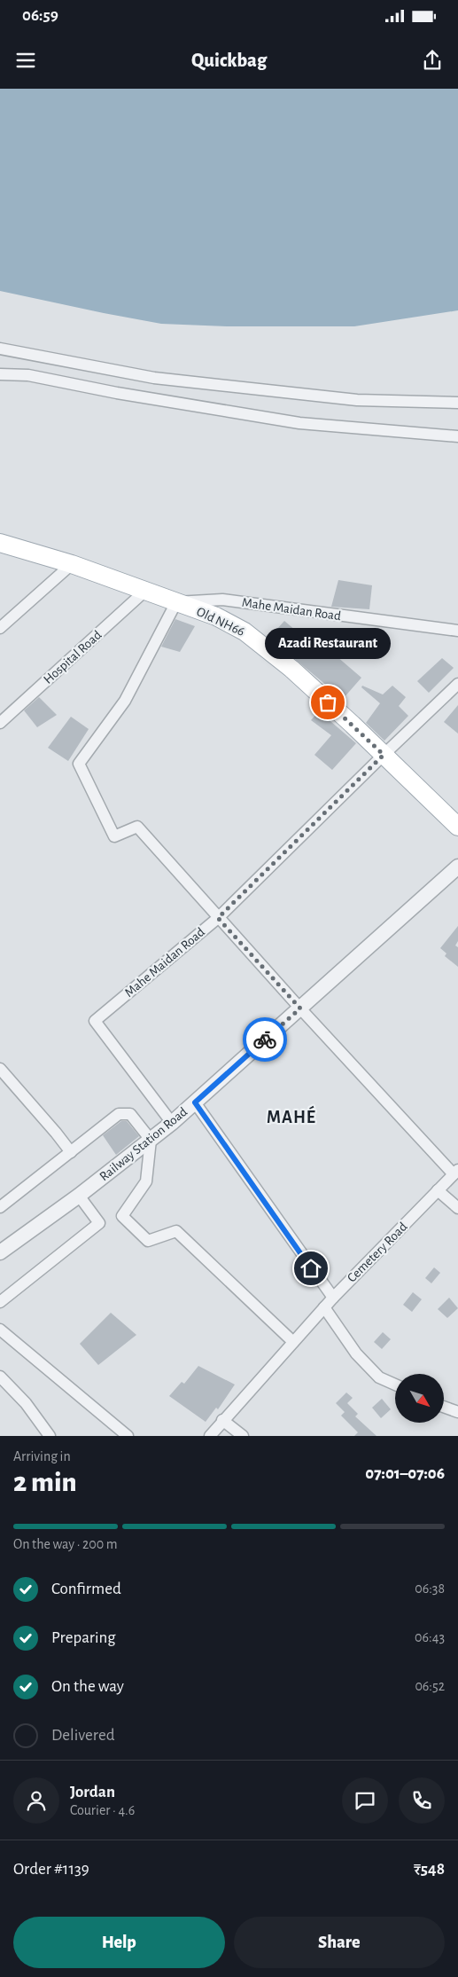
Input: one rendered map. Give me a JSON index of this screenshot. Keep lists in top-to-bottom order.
{
  "streets": {
    "main road": ["Old NH66"],
    "street": [
      "Mahe Maidan Road",
      "Hospital Road",
      "Railway Station Road",
      "Cemetery Road"
    ]
  },
  "crossings": [
    ["Mahe Maidan Road", "Old NH66"],
    ["Mahe Maidan Road", "Railway Station Road"],
    ["Old NH66", "Hospital Road"]
  ],
  "districts": ["MAHÉ"],
  "places": ["Azadi Restaurant"],
  "north": "bottom right",
  "page": {
    "status": "06:59",
    "header": "Quickbag",
    "bubble": "Azadi Restaurant",
    "heading": ["2 min", "Arriving in", "07:01–07:06"],
    "panel": [
      "Jordan",
      "Courier · 4.6",
      "Order #1139",
      "₹548"
    ],
    "bar": "On the way · 200 m",
    "list": [
      ["Confirmed", "06:38"],
      ["Preparing", "06:43"],
      ["On the way", "06:52"],
      "Delivered"
    ],
    "buttons": ["Help", "Share"]
  }
}
